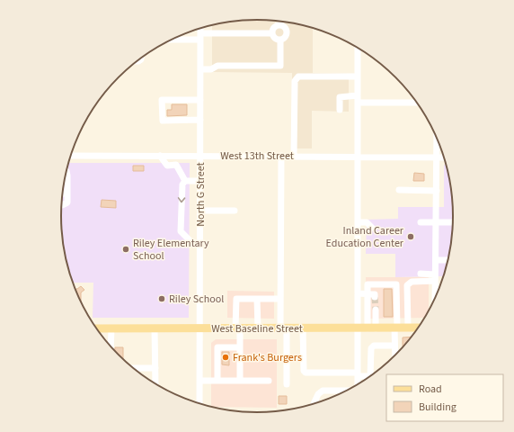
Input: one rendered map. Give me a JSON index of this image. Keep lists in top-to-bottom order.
{
  "streets": {
    "main road": ["West Baseline Street"],
    "street": ["West 13th Street", "North G Street"]
  },
  "crossings": [
    ["West 13th Street", "North G Street"],
    ["North G Street", "West Baseline Street"]
  ],
  "places": [
    "Inland Career Education Center",
    "Riley Elementary School",
    "Riley School",
    "Frank's Burgers"
  ],
  "legend": ["Road", "Building"]
}
